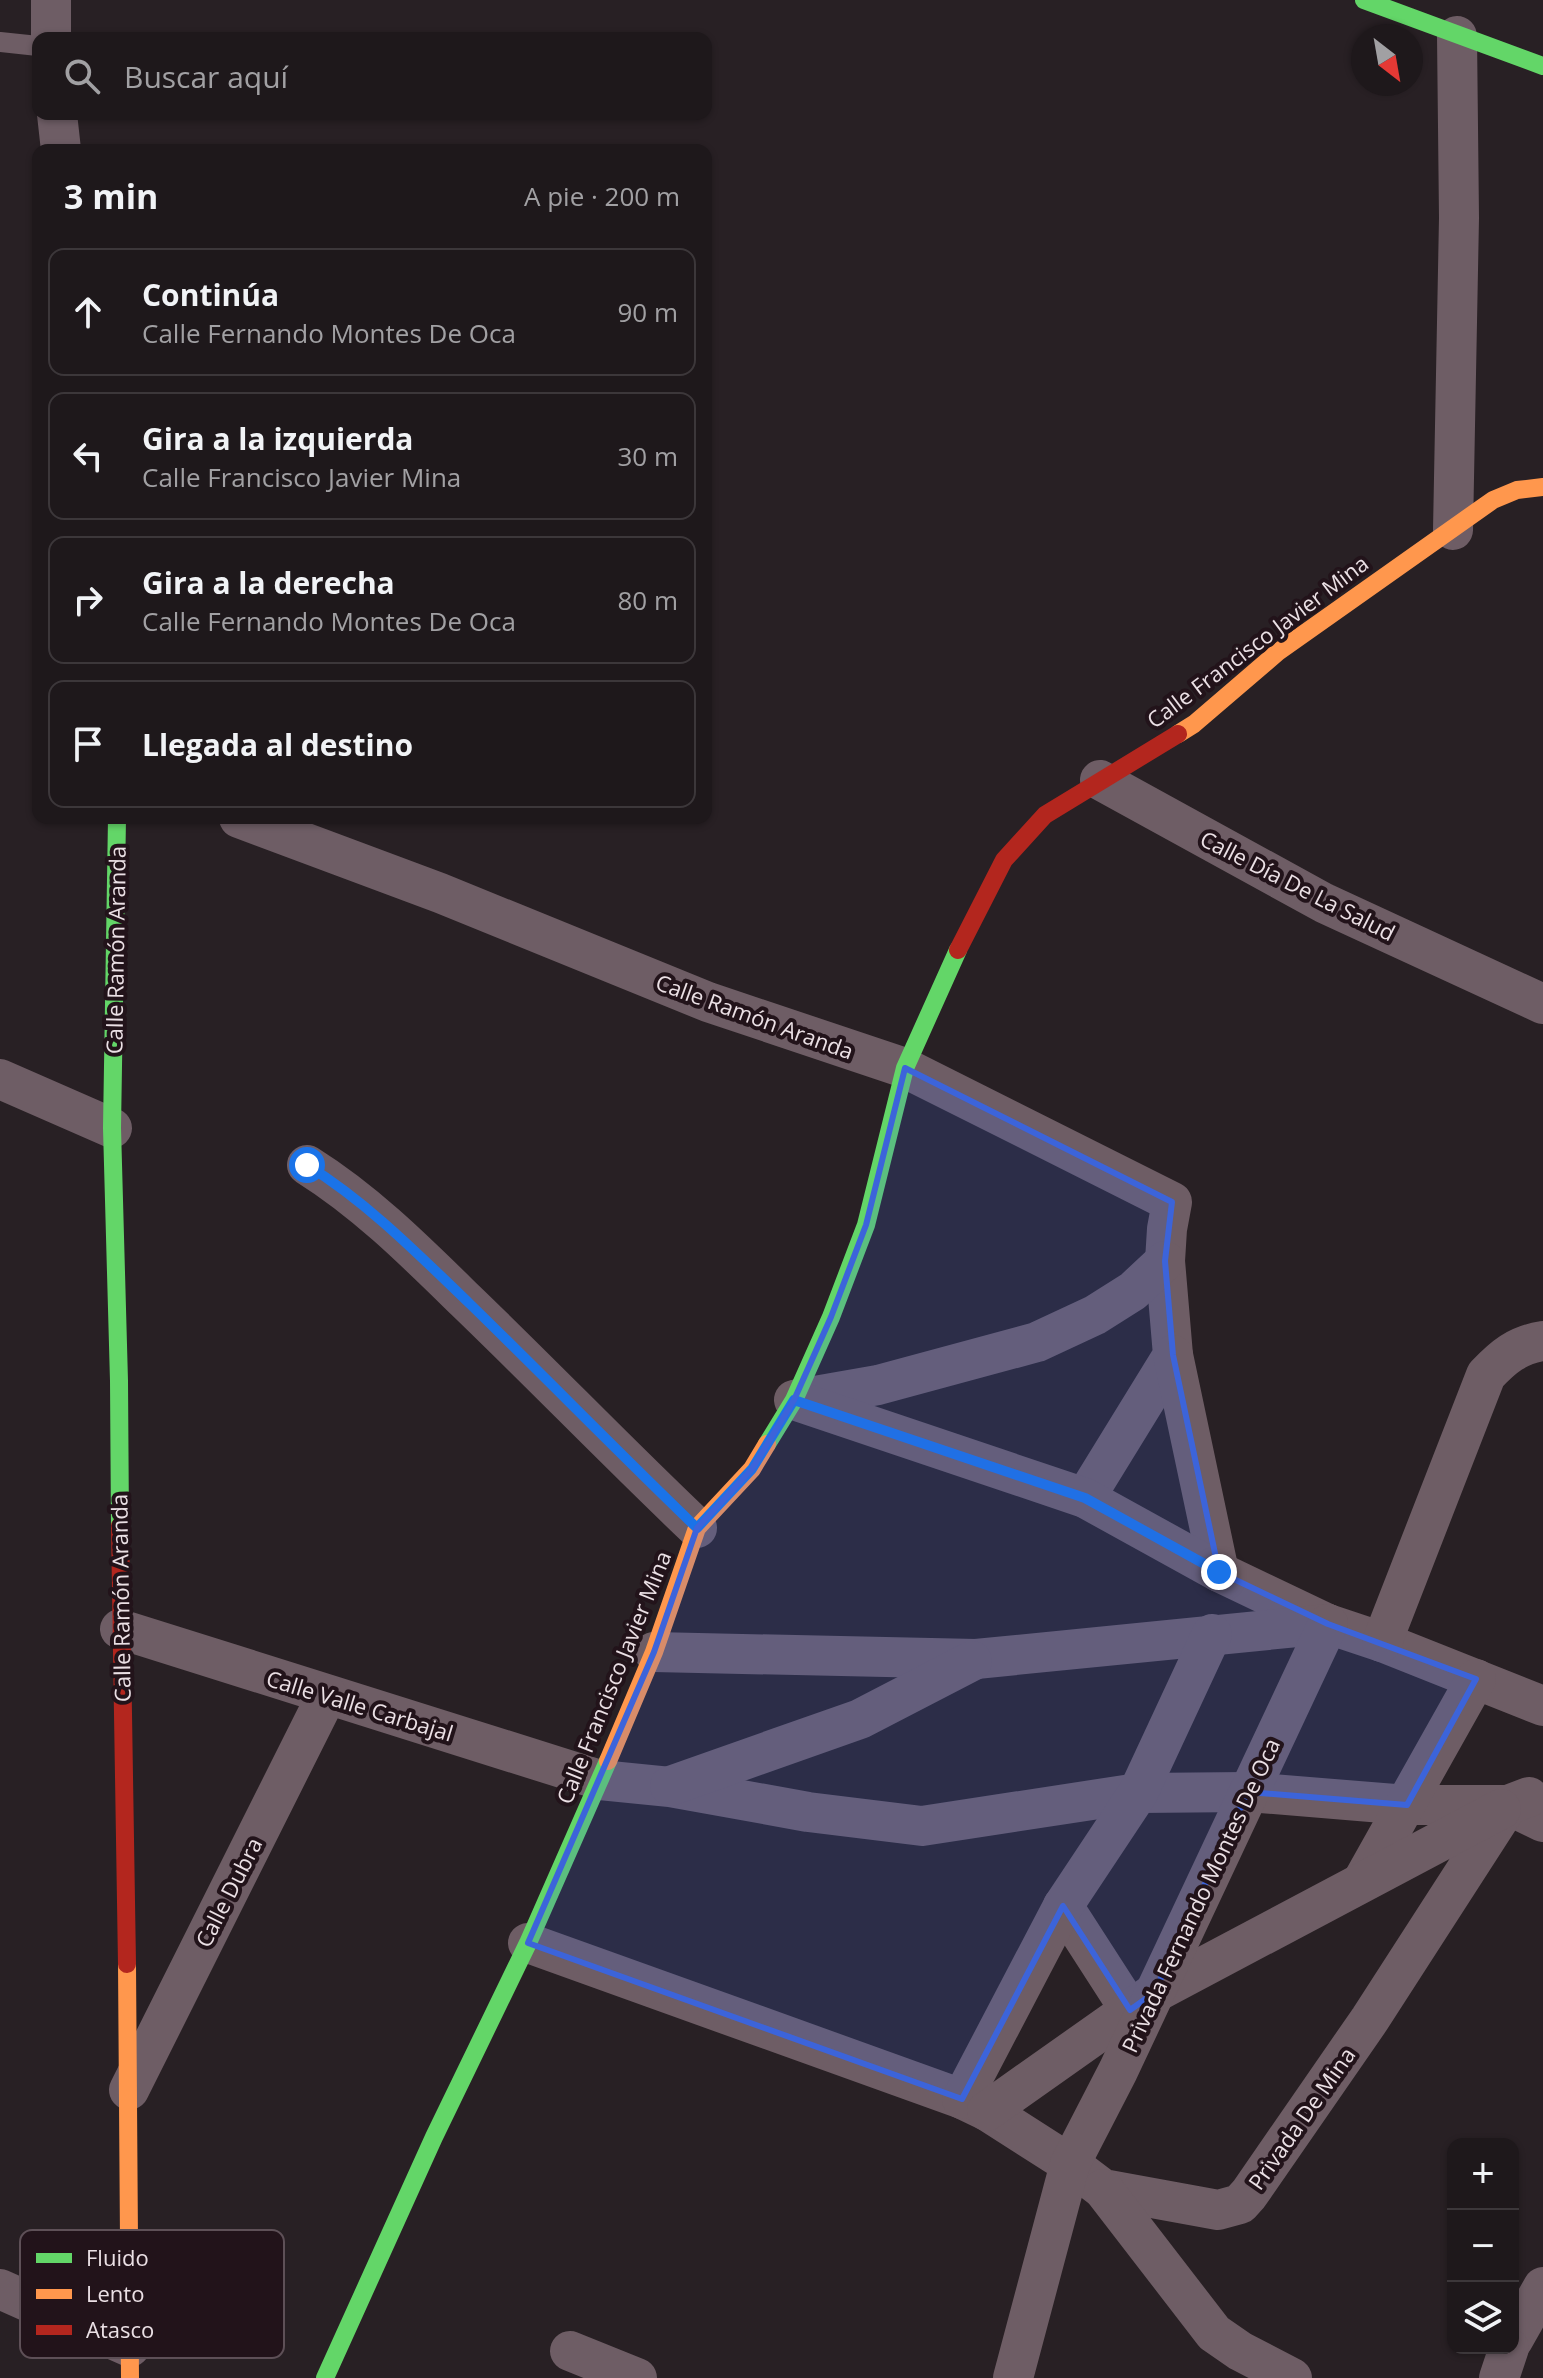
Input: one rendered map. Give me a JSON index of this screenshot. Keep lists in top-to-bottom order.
{
  "streets": {
    "street": [
      "Calle Francisco Javier Mina",
      "Calle Día De La Salud",
      "Calle Ramón Aranda",
      "Calle Valle Carbajal",
      "Calle Dubra",
      "Privada Fernando Montes De Oca",
      "Privada De Mina"
    ]
  },
  "crossings": [
    ["Calle Francisco Javier Mina", "Calle Día De La Salud"],
    ["Calle Francisco Javier Mina", "Calle Ramón Aranda"],
    ["Calle Francisco Javier Mina", "Calle Valle Carbajal"],
    ["Calle Francisco Javier Mina", "Privada De Mina"],
    ["Calle Ramón Aranda", "Calle Valle Carbajal"],
    ["Calle Ramón Aranda", "Calle Dubra"],
    ["Calle Valle Carbajal", "Calle Dubra"],
    ["Calle Valle Carbajal", "Privada Fernando Montes De Oca"],
    ["Calle Valle Carbajal", "Privada De Mina"],
    ["Privada Fernando Montes De Oca", "Privada De Mina"]
  ],
  "legend": ["Fluido", "Lento", "Atasco"],
  "north": "bottom right",
  "page": {
    "search": "Buscar aquí",
    "heading": ["3 min", "A pie · 200 m"],
    "list": [
      ["Continúa", "Calle Fernando Montes De Oca", "90 m"],
      ["Gira a la izquierda", "Calle Francisco Javier Mina", "30 m"],
      ["Gira a la derecha", "Calle Fernando Montes De Oca", "80 m"],
      "Llegada al destino"
    ],
    "map_buttons": ["+", "−"]
  }
}
